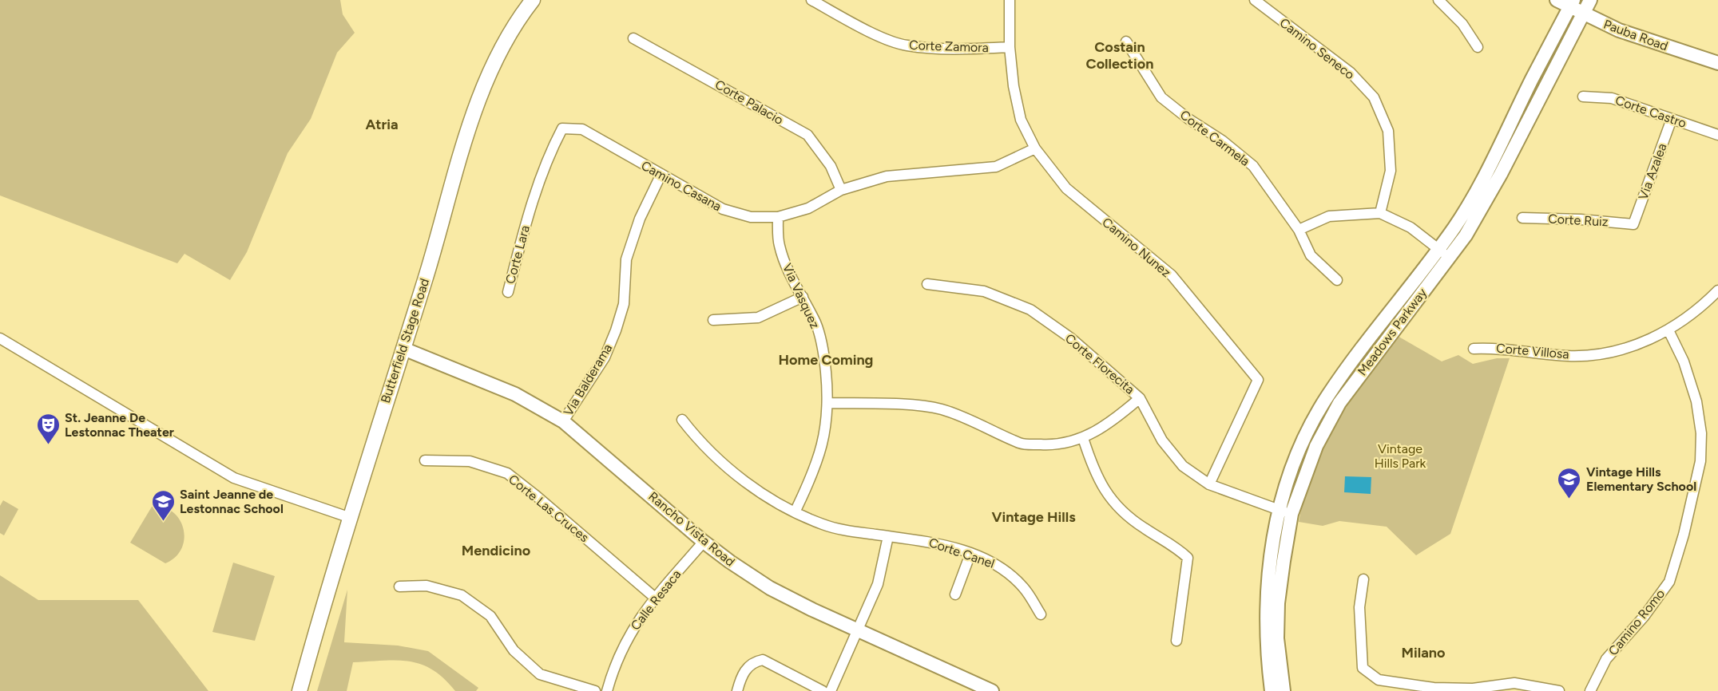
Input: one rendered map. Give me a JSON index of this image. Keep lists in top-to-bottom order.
{
  "streets": {
    "main road": [
      "Pauba Road",
      "Meadows Parkway",
      "Butterfield Stage Road",
      "Rancho Vista Road"
    ],
    "street": [
      "Corte Zamora",
      "Camino Seneco",
      "Corte Palacio",
      "Corte Castro",
      "Corte Carmela",
      "Via Azalea",
      "Camino Casana",
      "Corte Ruiz",
      "Camino Nunez",
      "Corte Lara",
      "Via Vasquez",
      "Corte Villosa",
      "Corte Florecita",
      "Via Balderama",
      "Corte Las Cruces",
      "Corte Canel",
      "Calle Resaca",
      "Camino Romo"
    ]
  },
  "crossings": [
    ["Pauba Road", "Meadows Parkway"],
    ["Corte Zamora", "Camino Nunez"],
    ["Corte Palacio", "Camino Casana"],
    ["Corte Castro", "Via Azalea"],
    ["Via Azalea", "Corte Ruiz"],
    ["Camino Casana", "Camino Nunez"],
    ["Camino Casana", "Corte Lara"],
    ["Camino Casana", "Via Vasquez"],
    ["Camino Casana", "Via Balderama"],
    ["Camino Nunez", "Corte Florecita"],
    ["Via Vasquez", "Corte Canel"],
    ["Meadows Parkway", "Corte Florecita"],
    ["Butterfield Stage Road", "Rancho Vista Road"],
    ["Corte Villosa", "Camino Romo"],
    ["Via Balderama", "Rancho Vista Road"],
    ["Corte Las Cruces", "Calle Resaca"],
    ["Rancho Vista Road", "Calle Resaca"]
  ],
  "districts": [
    "Costain Collection",
    "Atria",
    "Home Coming",
    "Vintage Hills",
    "Mendicino",
    "Milano"
  ],
  "parks": ["Vintage Hills Park"],
  "places": {
    "theatre": ["St. Jeanne De Lestonnac Theater"],
    "school or university": ["Vintage Hills Elementary School", "Saint Jeanne de Lestonnac School"]
  }
}
